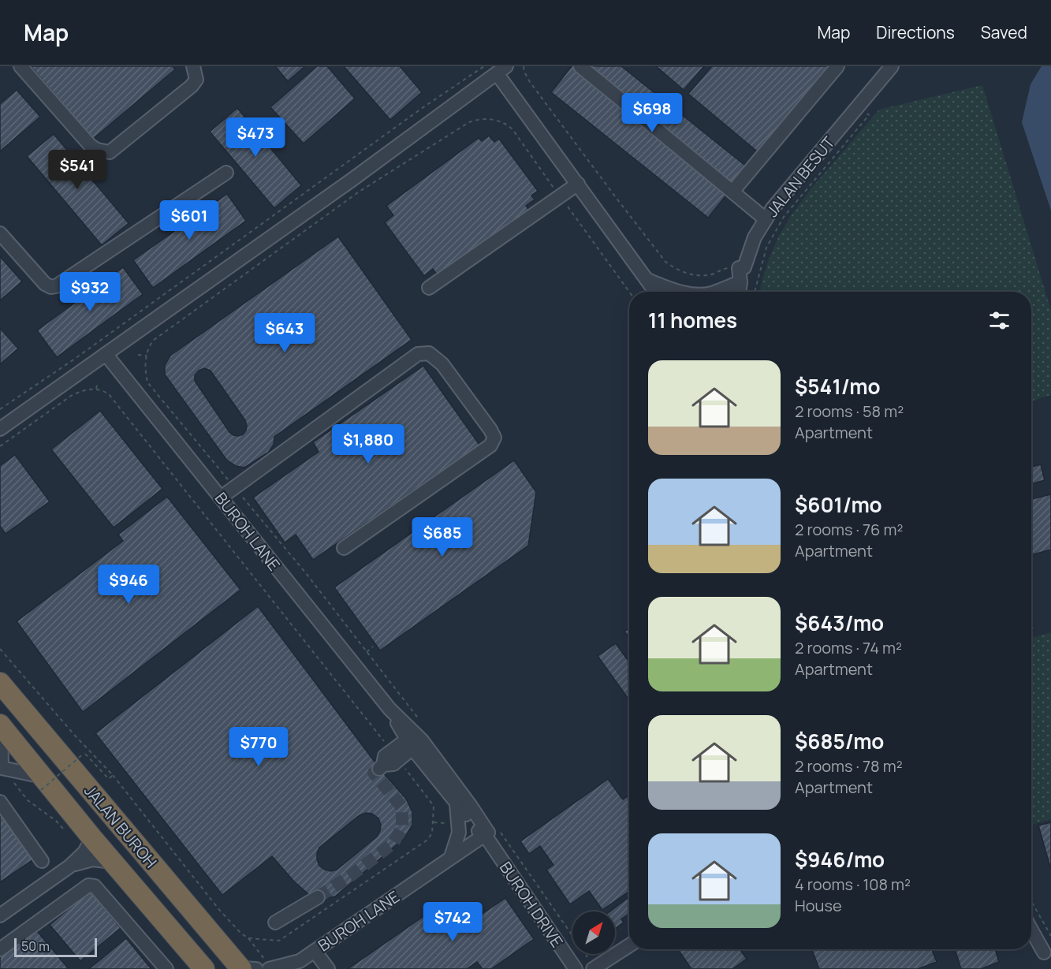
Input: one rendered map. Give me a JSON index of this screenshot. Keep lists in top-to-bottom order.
{
  "streets": {
    "highway": ["JALAN BUROH"],
    "street": ["JALAN BESUT", "BUROH LANE", "BUROH DRIVE"]
  },
  "crossings": [
    ["BUROH LANE", "BUROH DRIVE"]
  ],
  "scale_bar": "50 m",
  "north": "top right",
  "page": {
    "header": "Map",
    "nav": ["Map", "Directions", "Saved"],
    "price": [
      "$698",
      "$473",
      "$541",
      "$601",
      "$932",
      "$643",
      "$1,880",
      "$685",
      "$946",
      "$770",
      "$742"
    ],
    "heading": "11 homes",
    "list": [
      {
        "name": "$541/mo",
        "note": "2 rooms · 58 m² · Apartment"
      },
      {
        "name": "$601/mo",
        "note": "2 rooms · 76 m² · Apartment"
      },
      {
        "name": "$643/mo",
        "note": "2 rooms · 74 m² · Apartment"
      },
      {
        "name": "$685/mo",
        "note": "2 rooms · 78 m² · Apartment"
      },
      {
        "name": "$946/mo",
        "note": "4 rooms · 108 m² · House"
      }
    ],
    "scale": "50 m"
  }
}
